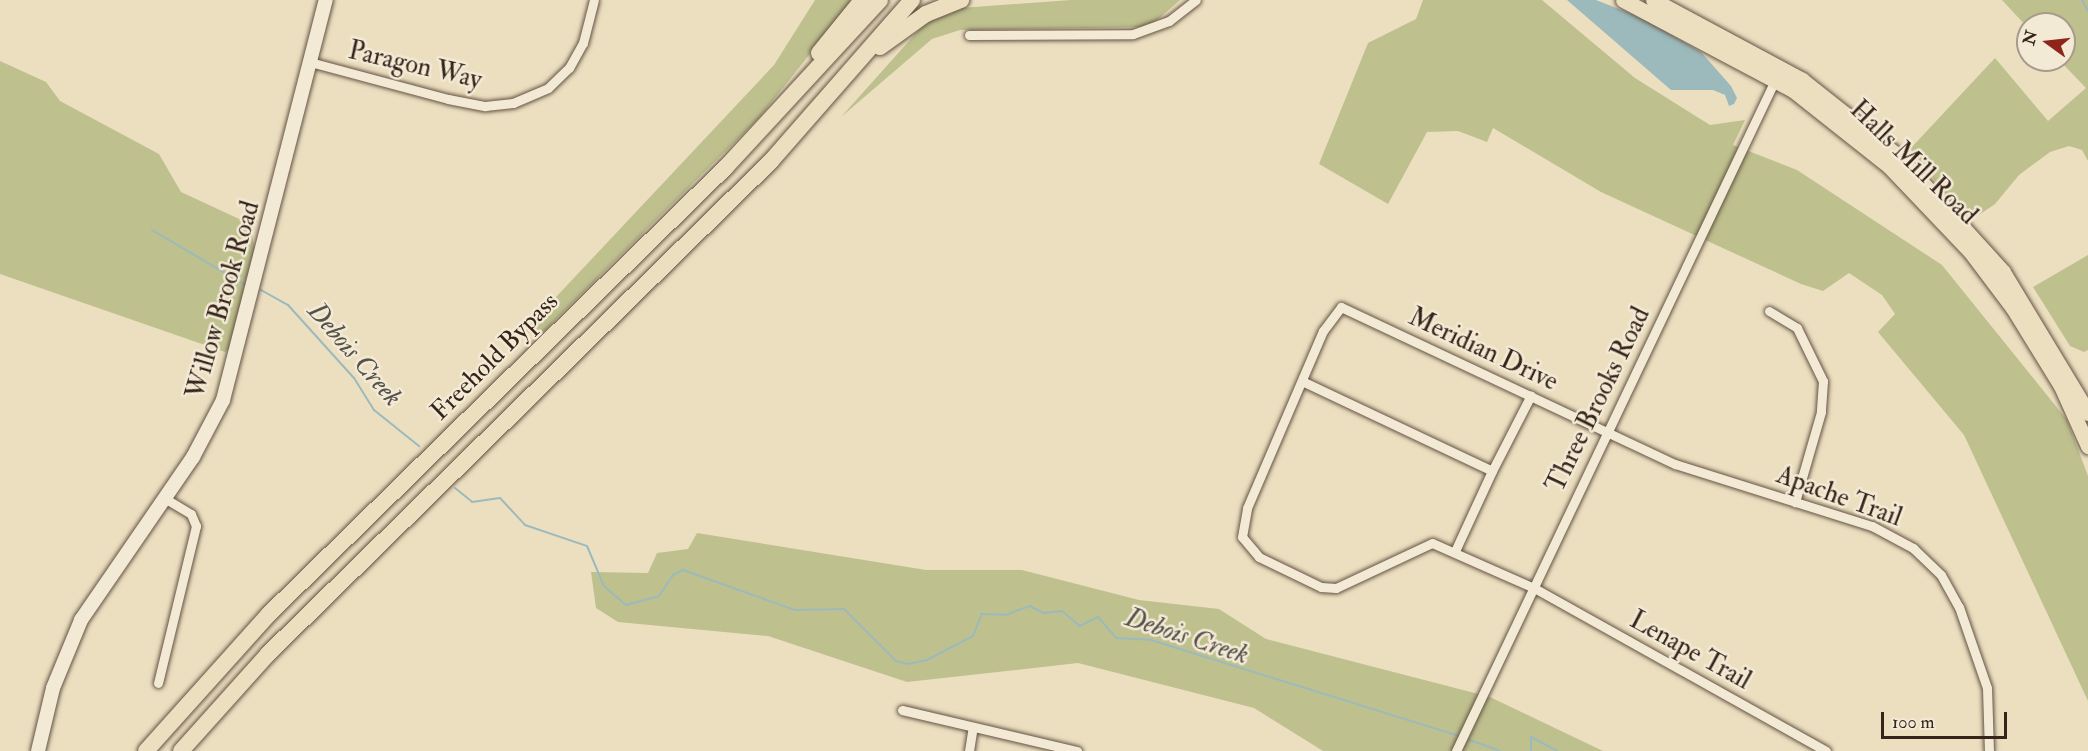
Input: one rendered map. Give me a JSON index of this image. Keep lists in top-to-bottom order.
{
  "streets": {
    "highway": ["Freehold Bypass"],
    "main road": ["Halls Mill Road"],
    "street": [
      "Paragon Way",
      "Willow Brook Road",
      "Meridian Drive",
      "Three Brooks Road",
      "Apache Trail",
      "Lenape Trail"
    ]
  },
  "crossings": [
    ["Paragon Way", "Willow Brook Road"],
    ["Halls Mill Road", "Three Brooks Road"],
    ["Meridian Drive", "Three Brooks Road"],
    ["Meridian Drive", "Apache Trail"],
    ["Meridian Drive", "Lenape Trail"],
    ["Three Brooks Road", "Apache Trail"],
    ["Three Brooks Road", "Lenape Trail"]
  ],
  "water": ["Debois Creek"],
  "scale_bar": "100 m",
  "north": "left"
}
